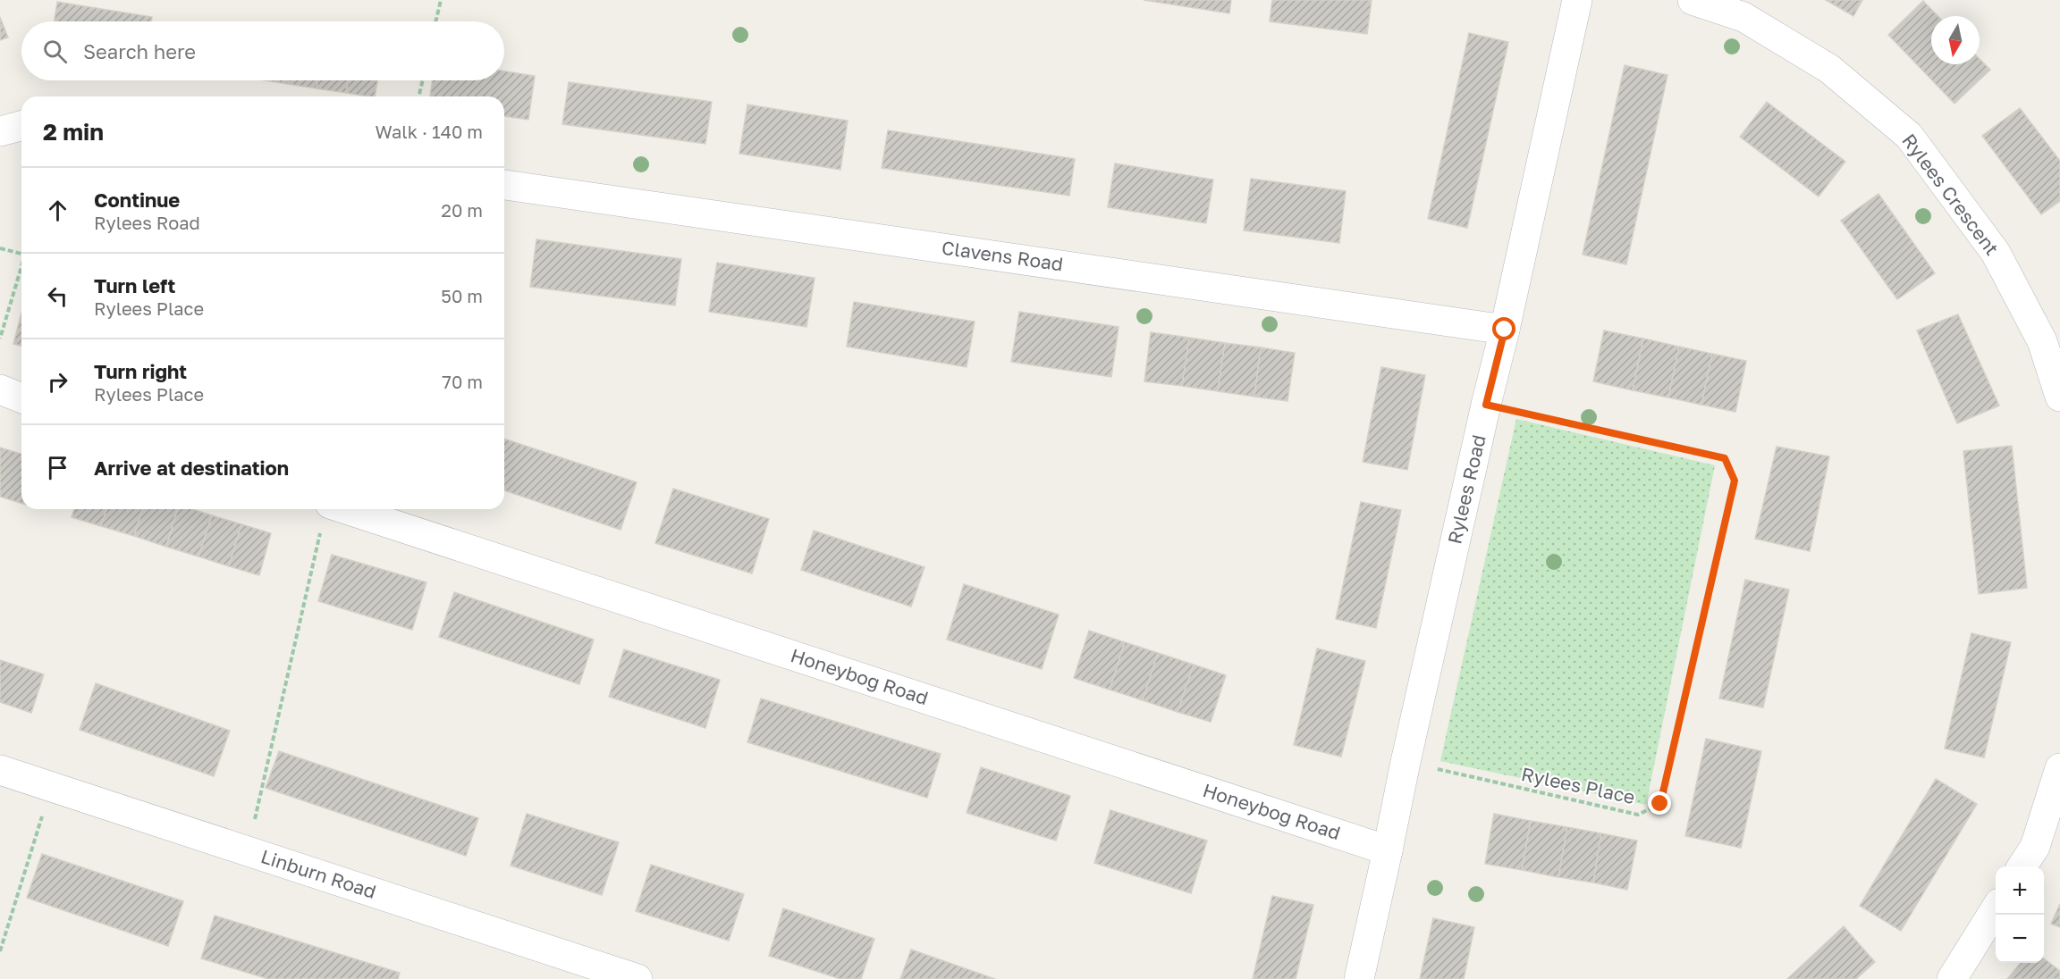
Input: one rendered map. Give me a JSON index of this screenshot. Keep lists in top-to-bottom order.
{
  "streets": {
    "street": [
      "Rylees Crescent",
      "Clavens Road",
      "Rylees Road",
      "Honeybog Road",
      "Linburn Road"
    ],
    "path": ["Rylees Place"]
  },
  "crossings": [
    ["Clavens Road", "Rylees Road"],
    ["Rylees Road", "Honeybog Road"],
    ["Rylees Road", "Rylees Place"]
  ],
  "north": "bottom",
  "page": {
    "search": "Search here",
    "heading": ["2 min", "Walk · 140 m"],
    "list": [
      ["Continue", "Rylees Road", "20 m"],
      ["Turn left", "Rylees Place", "50 m"],
      ["Turn right", "Rylees Place", "70 m"],
      "Arrive at destination"
    ],
    "map_buttons": ["+", "−"]
  }
}
